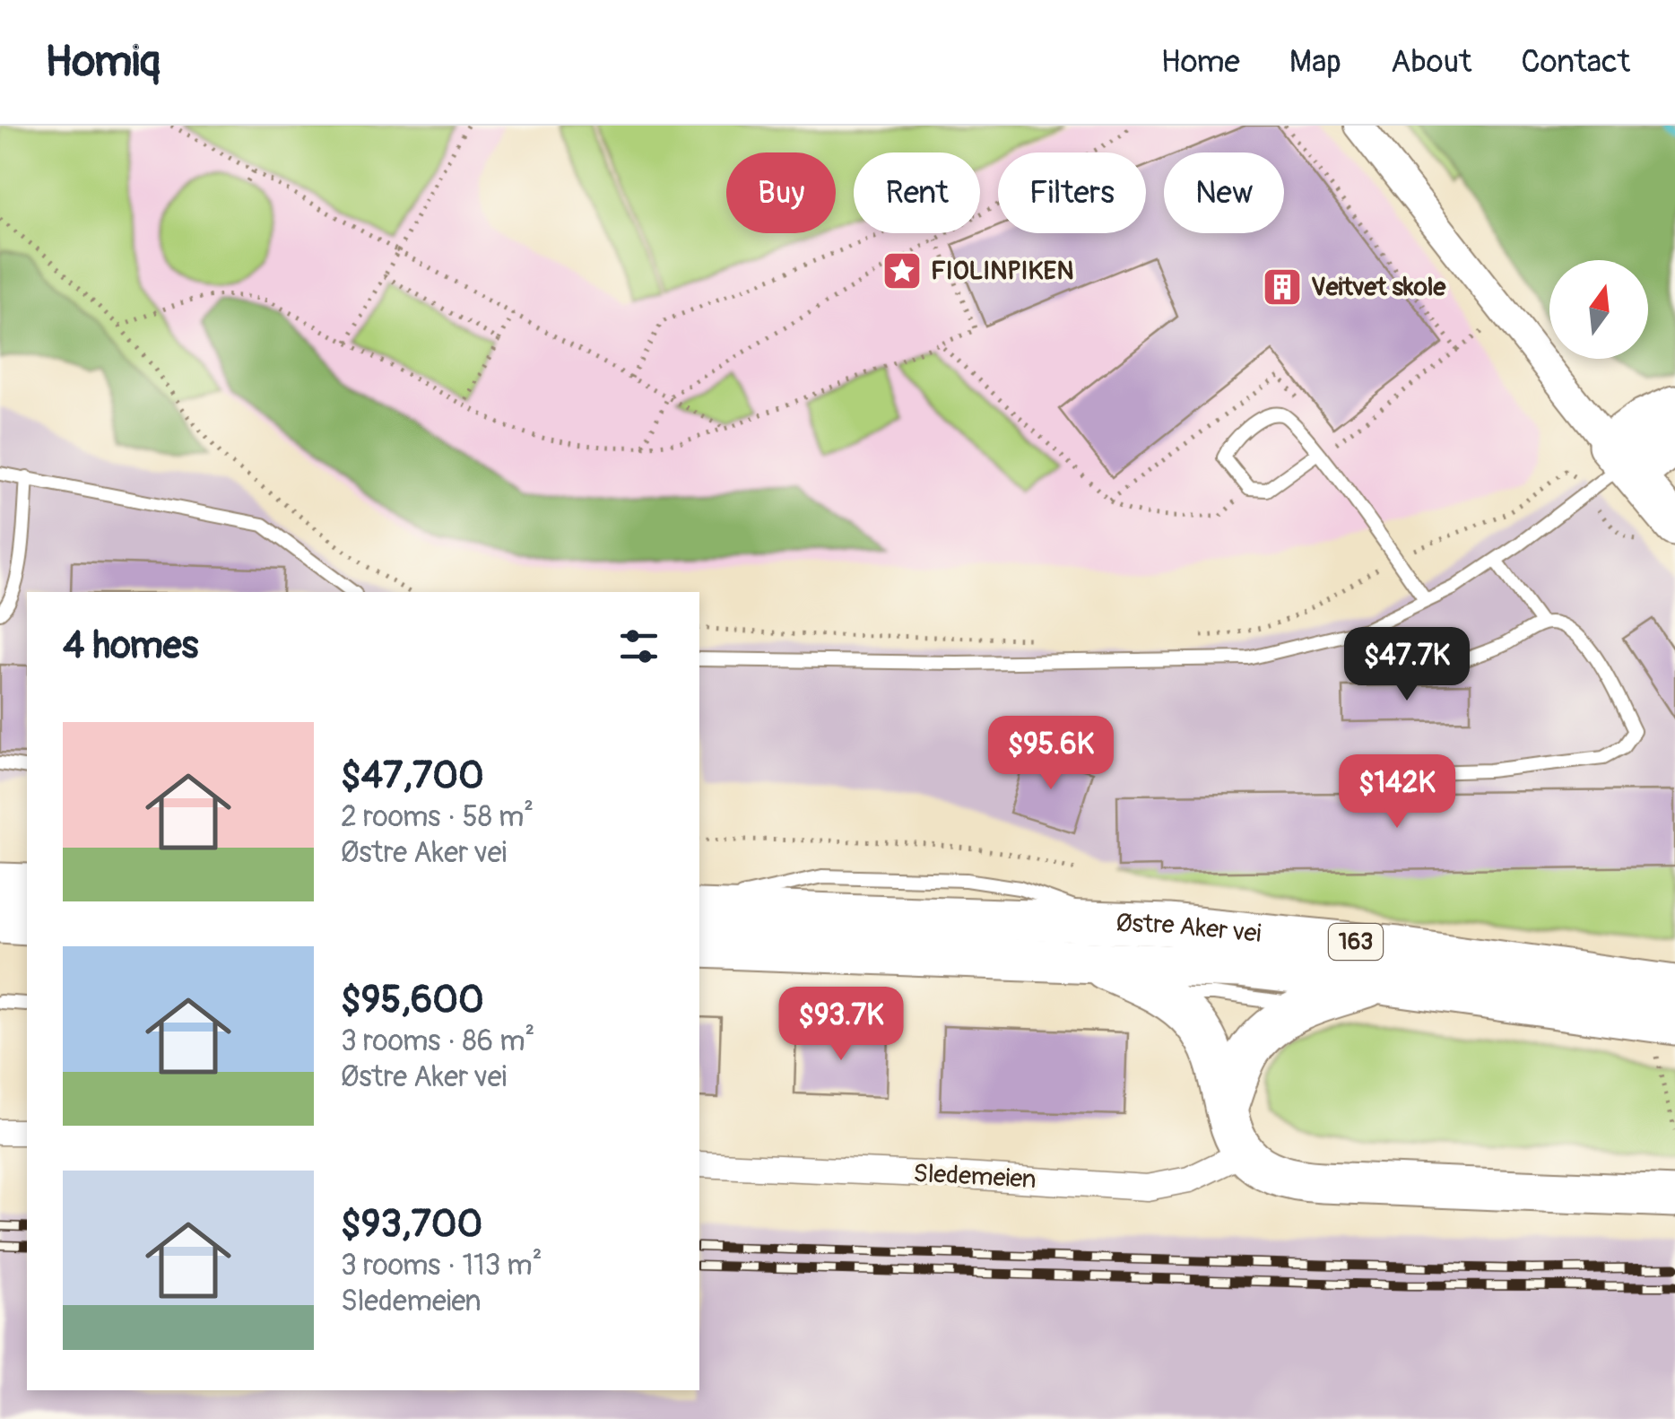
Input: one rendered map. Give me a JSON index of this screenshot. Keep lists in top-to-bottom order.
{
  "streets": {
    "highway": ["Østre Aker vei", "163"],
    "street": ["Sledemeien"]
  },
  "crossings": [
    ["Østre Aker vei", "163"],
    ["163", "Sledemeien"]
  ],
  "places": {
    "place": ["FIOLINPIKEN"],
    "building": ["Veitvet skole"]
  },
  "north": "top",
  "page": {
    "header": "Homiq",
    "nav": [
      "Home",
      "Map",
      "About",
      "Contact"
    ],
    "chip": [
      "Buy",
      "Rent",
      "Filters",
      "New"
    ],
    "heading": "4 homes",
    "price": [
      "$47.7K",
      "$95.6K",
      "$142K",
      "$93.7K"
    ],
    "list": [
      {
        "name": "$47,700",
        "note": "2 rooms · 58 m² · Østre Aker vei"
      },
      {
        "name": "$95,600",
        "note": "3 rooms · 86 m² · Østre Aker vei"
      },
      {
        "name": "$93,700",
        "note": "3 rooms · 113 m² · Sledemeien"
      }
    ]
  }
}
